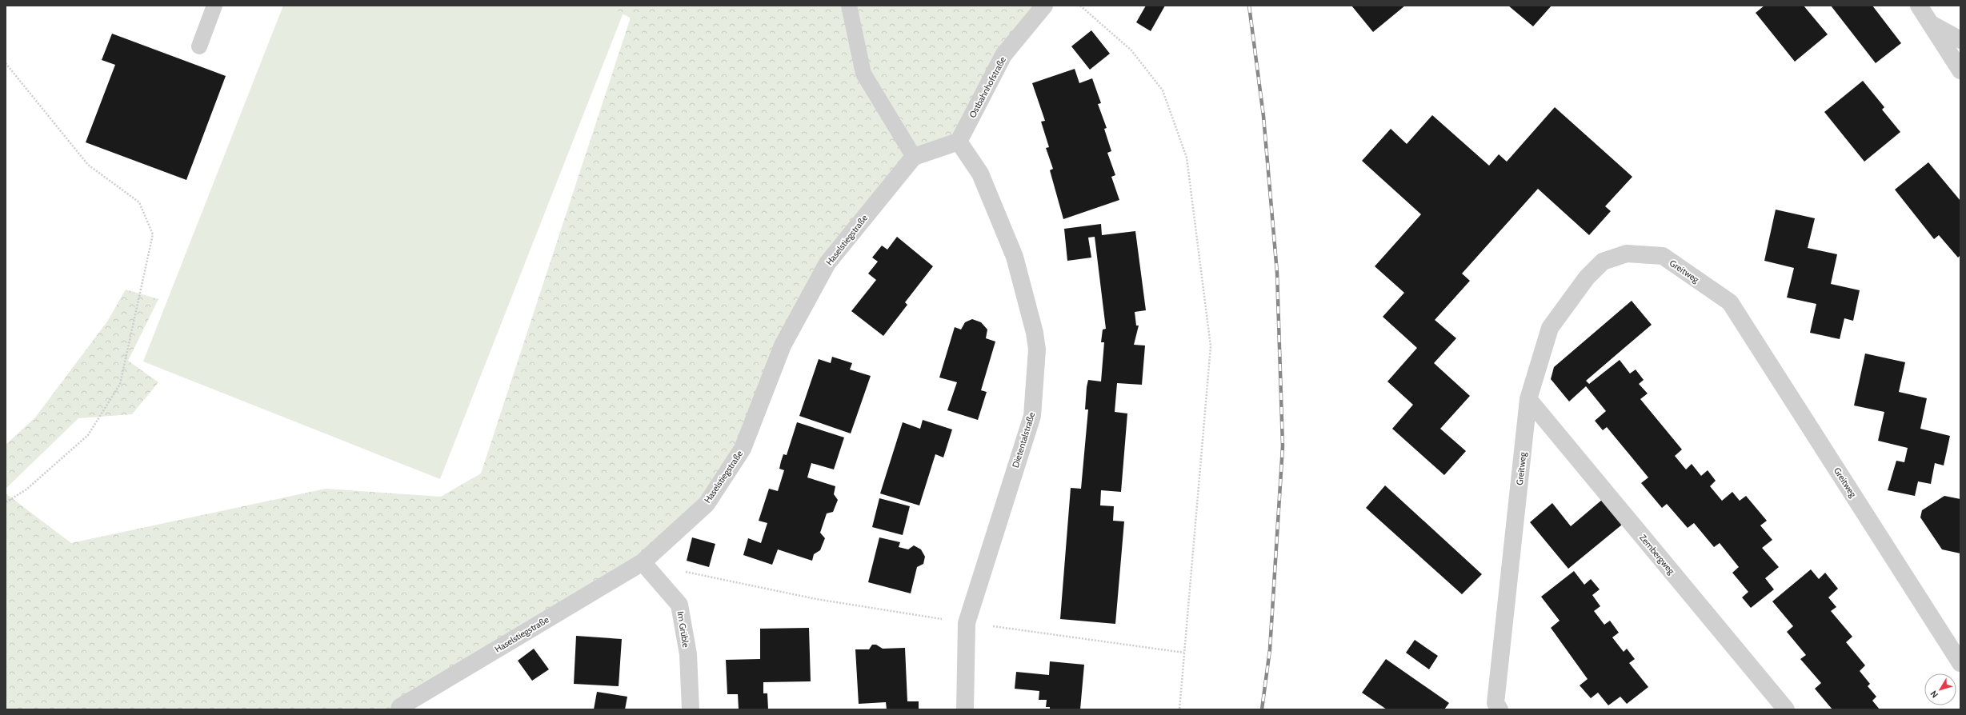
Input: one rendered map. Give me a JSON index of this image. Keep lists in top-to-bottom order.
{
  "streets": {
    "street": [
      "Ostbahnhofstraße",
      "Haselstiegstraße",
      "Greitweg",
      "Dietentalstraße",
      "Zembergweg",
      "Im Grüble"
    ]
  },
  "crossings": [
    ["Ostbahnhofstraße", "Dietentalstraße"],
    ["Haselstiegstraße", "Im Grüble"],
    ["Greitweg", "Zembergweg"]
  ],
  "north": "bottom left"
}
